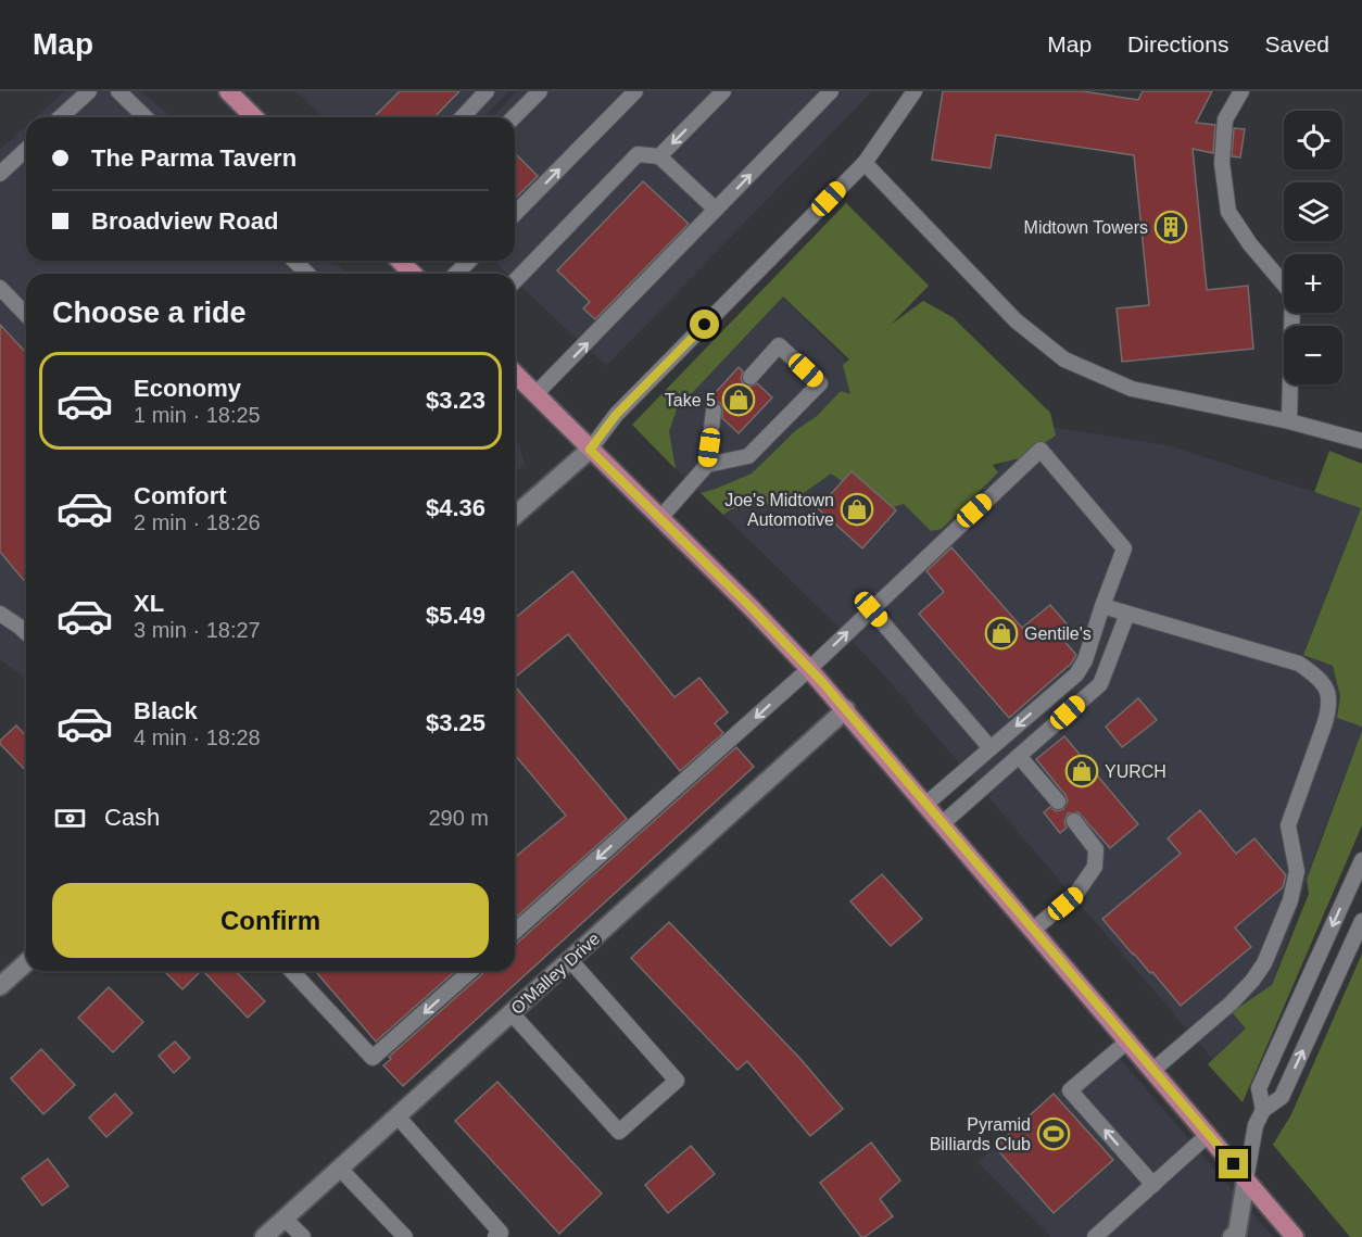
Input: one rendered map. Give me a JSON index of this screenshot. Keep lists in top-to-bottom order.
{
  "streets": {
    "street": ["O'Malley Drive"]
  },
  "places": {
    "building": ["Midtown Towers"],
    "shop": [
      "Take 5",
      "Joe's Midtown Automotive",
      "Gentile's",
      "YURCH"
    ],
    "sports": ["Pyramid Billiards Club"]
  },
  "page": {
    "header": "Map",
    "nav": ["Map", "Directions", "Saved"],
    "map_buttons": ["+", "−"],
    "banner": ["The Parma Tavern", "Broadview Road"],
    "heading": "Choose a ride",
    "list": [
      {
        "name": "Economy",
        "note": "1 min · 18:25",
        "value": "$3.23"
      },
      {
        "name": "Comfort",
        "note": "2 min · 18:26",
        "value": "$4.36"
      },
      {
        "name": "XL",
        "note": "3 min · 18:27",
        "value": "$5.49"
      },
      {
        "name": "Black",
        "note": "4 min · 18:28",
        "value": "$3.25"
      }
    ],
    "pay": ["Cash", "290 m"],
    "buttons": "Confirm"
  }
}
